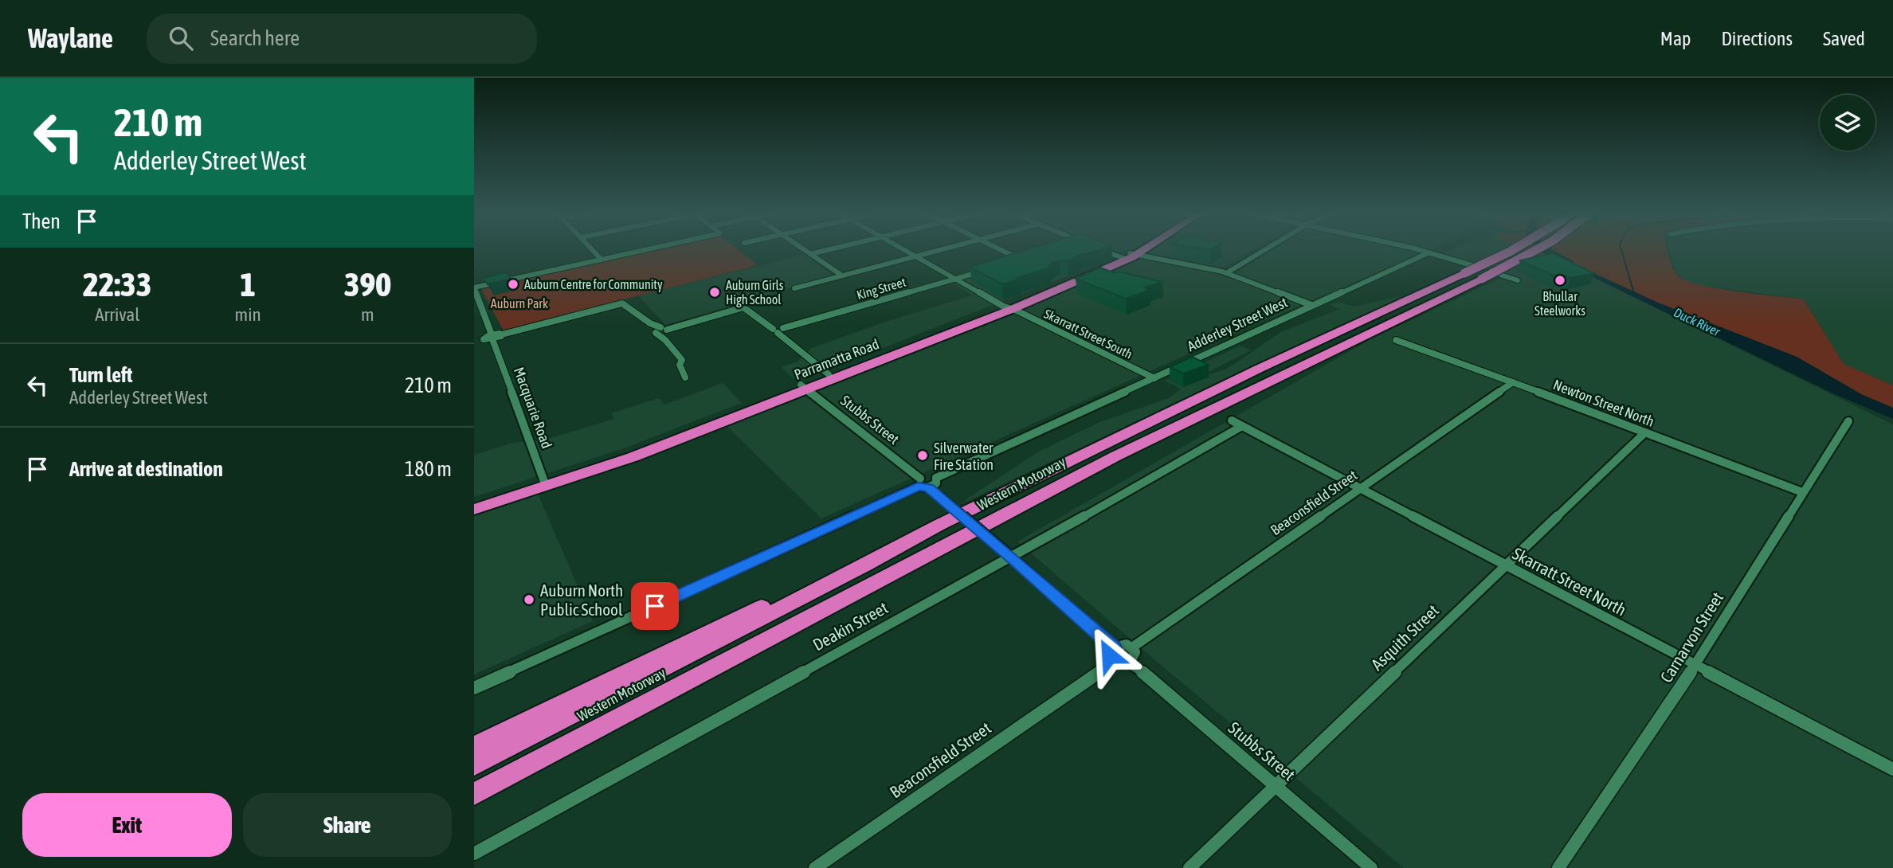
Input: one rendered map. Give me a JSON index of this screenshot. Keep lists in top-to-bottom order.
{
  "streets": {
    "highway": ["Parramatta Road", "Western Motorway"],
    "street": [
      "King Street",
      "Adderley Street West",
      "Skarratt Street South",
      "Newton Street North",
      "Macquarie Road",
      "Stubbs Street",
      "Beaconsfield Street",
      "Skarratt Street North",
      "Deakin Street",
      "Asquith Street",
      "Carnarvon Street"
    ]
  },
  "crossings": [
    ["King Street", "Skarratt Street South"],
    ["Adderley Street West", "Skarratt Street South"],
    ["Adderley Street West", "Stubbs Street"],
    ["Skarratt Street South", "Parramatta Road"],
    ["Parramatta Road", "Macquarie Road"],
    ["Parramatta Road", "Stubbs Street"],
    ["Newton Street North", "Beaconsfield Street"],
    ["Newton Street North", "Asquith Street"],
    ["Newton Street North", "Carnarvon Street"],
    ["Stubbs Street", "Beaconsfield Street"],
    ["Stubbs Street", "Deakin Street"],
    ["Stubbs Street", "Asquith Street"],
    ["Beaconsfield Street", "Skarratt Street North"],
    ["Skarratt Street North", "Deakin Street"],
    ["Skarratt Street North", "Asquith Street"],
    ["Skarratt Street North", "Carnarvon Street"]
  ],
  "water": ["Duck River"],
  "parks": ["Auburn Park"],
  "places": [
    "Bhullar Steelworks",
    "Auburn Centre for Community",
    "Auburn Girls High School",
    "Silverwater Fire Station",
    "Auburn North Public School"
  ],
  "page": {
    "header": "Waylane",
    "search": "Search here",
    "nav": ["Map", "Directions", "Saved"],
    "turn": ["210 m", "Adderley Street West"],
    "then": "Then",
    "eta": [
      "22:33",
      "Arrival",
      "1",
      "min",
      "390",
      "m"
    ],
    "list": [
      {
        "name": "Turn left",
        "note": "Adderley Street West",
        "value": "210 m"
      },
      {
        "name": "Arrive at destination",
        "value": "180 m"
      }
    ],
    "buttons": ["Exit", "Share"]
  }
}
